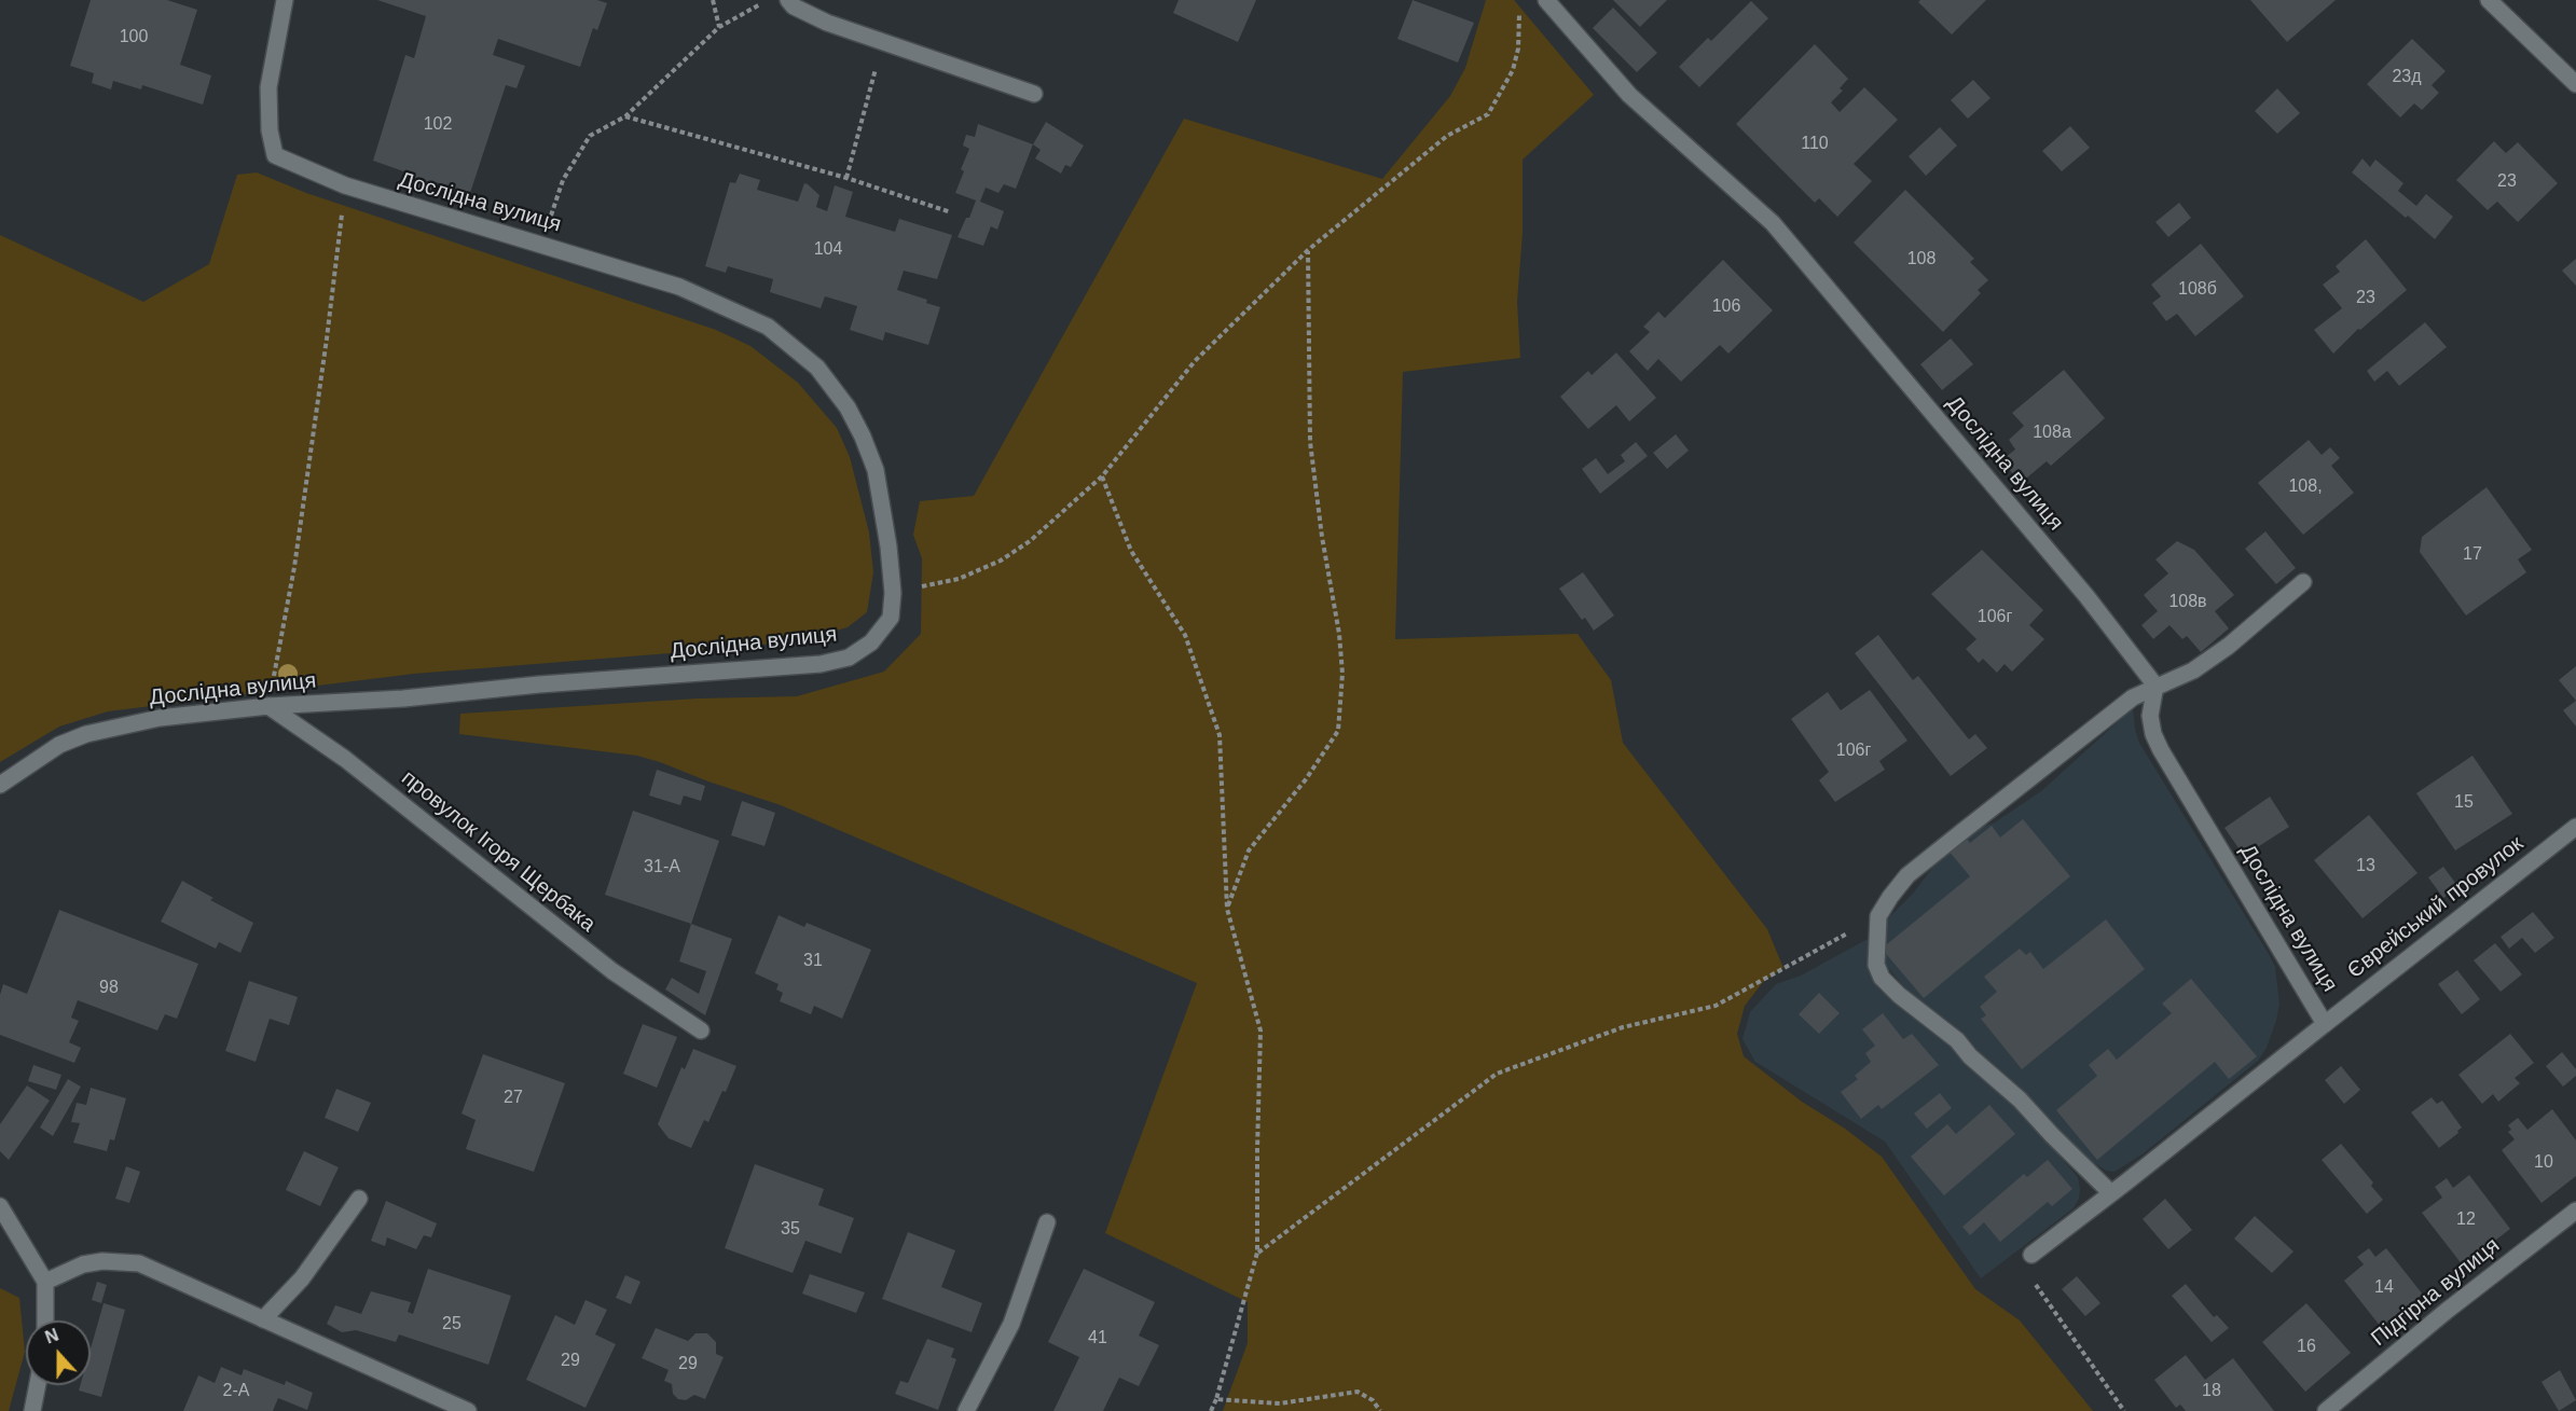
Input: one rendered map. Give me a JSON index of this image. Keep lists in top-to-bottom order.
{
  "streets": {
    "street": [
      "Дослідна вулиця",
      "провулок Ігоря Щербака",
      "Єврейський провулок",
      "Підгірна вулиця"
    ]
  },
  "crossings": [
    ["Дослідна вулиця", "провулок Ігоря Щербака"],
    ["Дослідна вулиця", "Єврейський провулок"]
  ],
  "house_numbers": [
    "100",
    "23д",
    "102",
    "110",
    "23",
    "104",
    "108",
    "108б",
    "23",
    "106",
    "108а",
    "108,",
    "17",
    "108в",
    "106г",
    "106г",
    "15",
    "13",
    "31-А",
    "31",
    "98",
    "27",
    "10",
    "12",
    "35",
    "14",
    "25",
    "41",
    "16",
    "29",
    "29",
    "2-А",
    "18"
  ],
  "north": "top"
}
